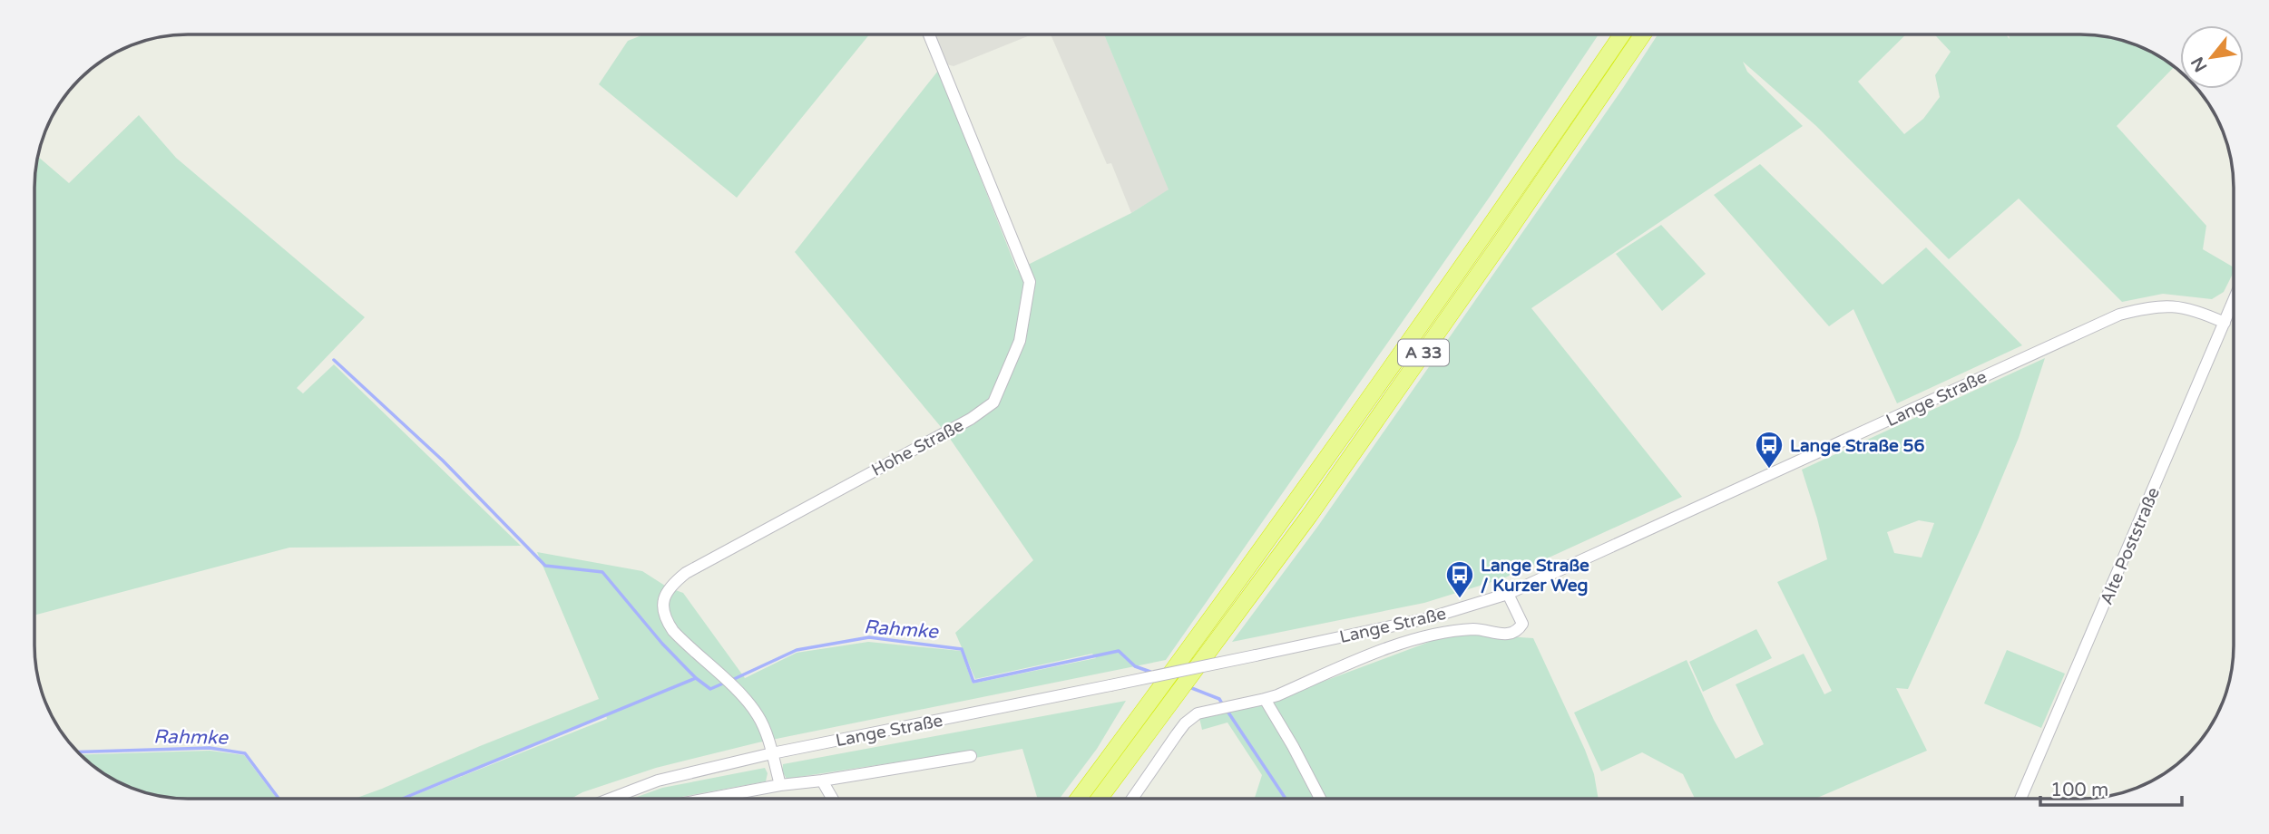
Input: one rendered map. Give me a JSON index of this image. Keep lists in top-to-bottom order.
{
  "streets": {
    "highway": ["A 33"],
    "street": ["Lange Straße", "Hohe Straße", "Alte Poststraße"]
  },
  "crossings": [
    ["Lange Straße", "Hohe Straße"],
    ["Lange Straße", "Alte Poststraße"]
  ],
  "water": ["Rahmke"],
  "places": {
    "bus stop": ["Lange Straße 56", "Lange Straße / Kurzer Weg"]
  },
  "scale_bar": "100 m",
  "north": "bottom left"
}
